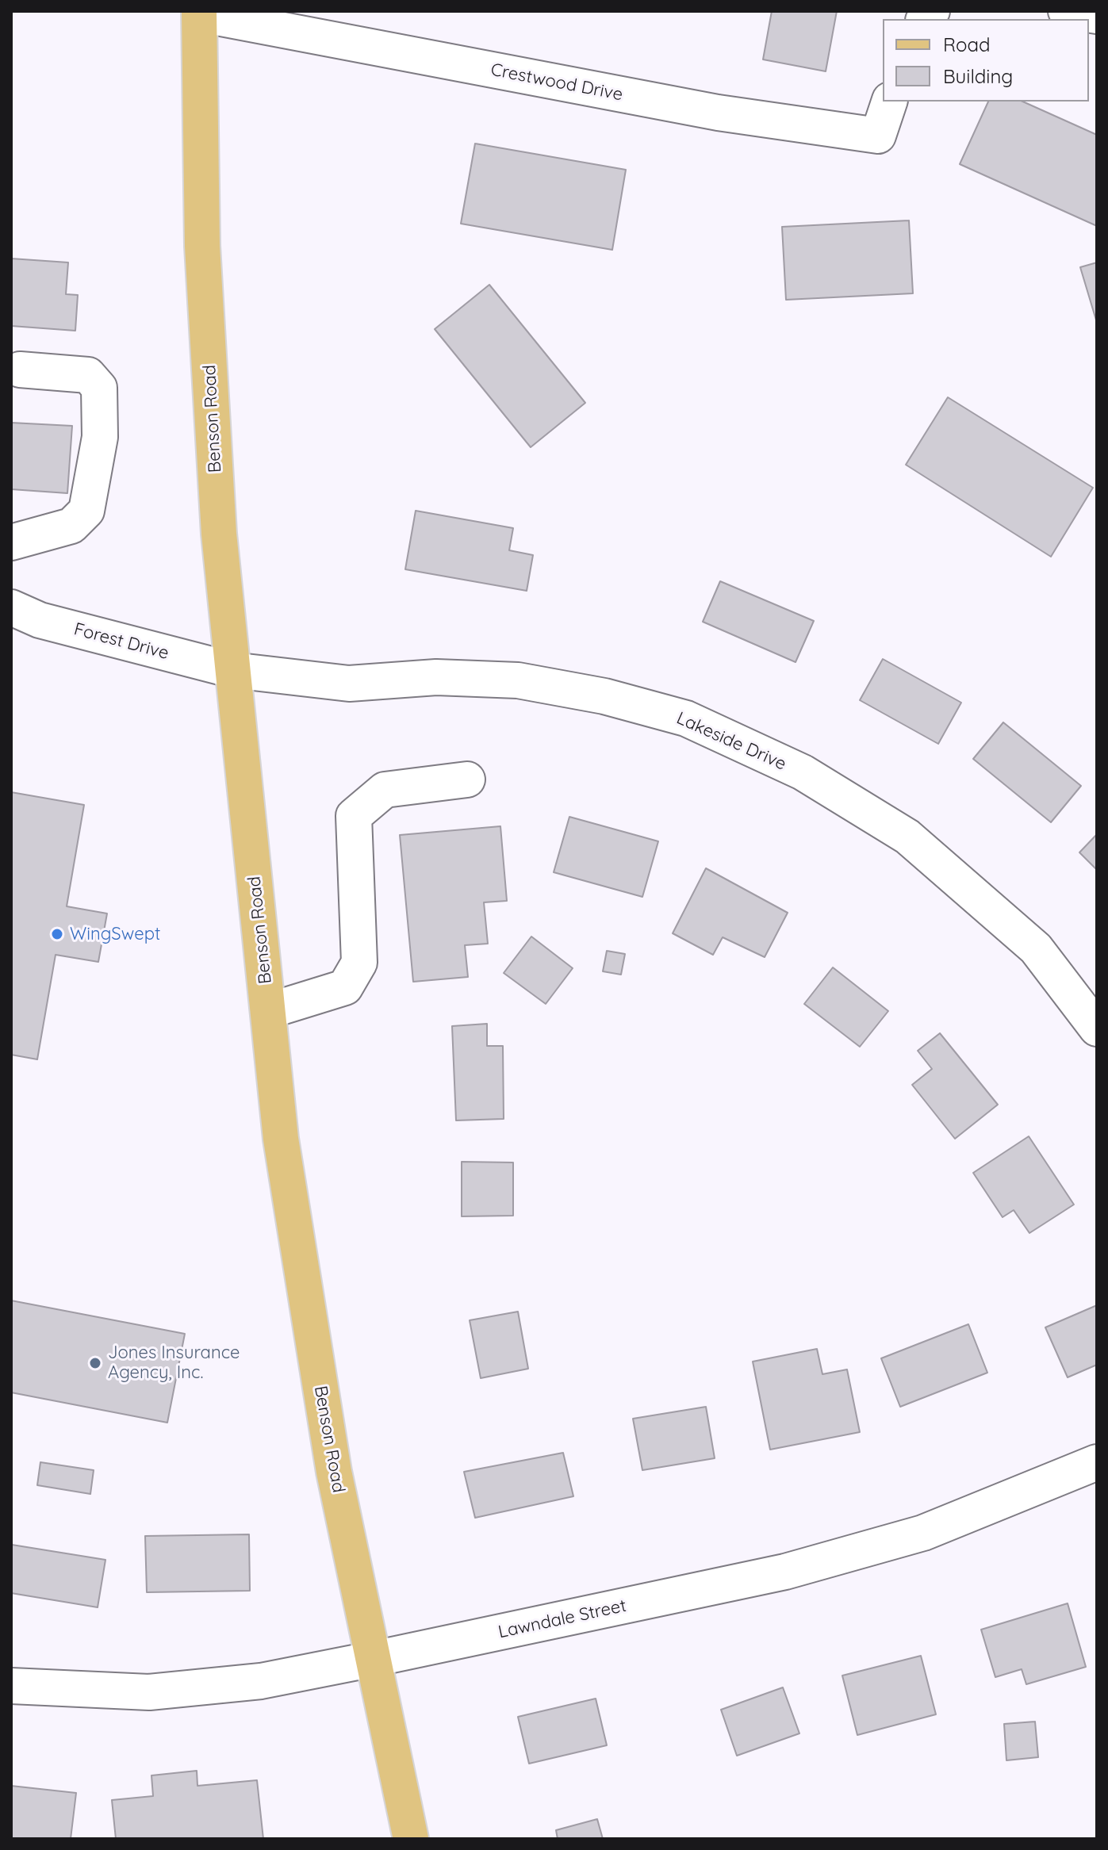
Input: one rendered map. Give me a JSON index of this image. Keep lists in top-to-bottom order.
{
  "streets": {
    "main road": ["Benson Road"],
    "street": [
      "Crestwood Drive",
      "Forest Drive",
      "Lakeside Drive",
      "Lawndale Street"
    ]
  },
  "crossings": [
    ["Crestwood Drive", "Benson Road"],
    ["Benson Road", "Forest Drive"],
    ["Benson Road", "Lakeside Drive"],
    ["Benson Road", "Lawndale Street"],
    ["Forest Drive", "Lakeside Drive"]
  ],
  "places": ["WingSwept", "Jones Insurance Agency, Inc."],
  "legend": ["Road", "Building"]
}
